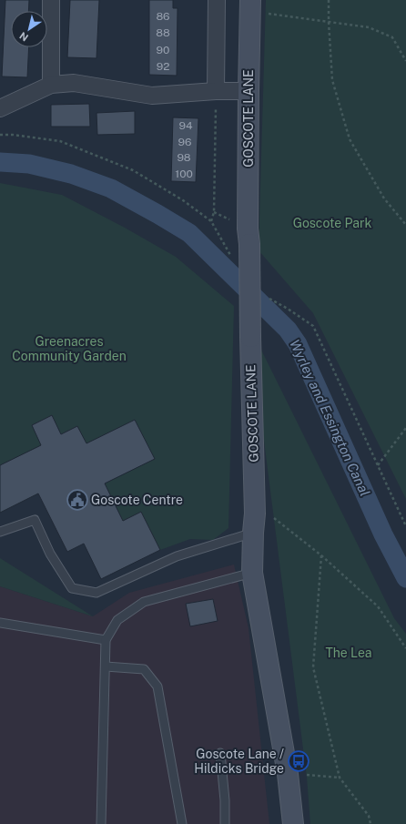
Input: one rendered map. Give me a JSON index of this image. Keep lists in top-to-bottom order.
{
  "streets": {
    "street": ["GOSCOTE LANE"]
  },
  "water": ["Wyrley and Essington Canal"],
  "parks": ["Goscote Park", "Greenacres Community Garden", "The Lea"],
  "places": {
    "public building": ["Goscote Centre"],
    "bus stop": ["Goscote Lane / Hildicks Bridge"]
  },
  "house_numbers": [
    "86",
    "88",
    "90",
    "92",
    "94",
    "96",
    "98",
    "100"
  ],
  "north": "bottom left"
}
